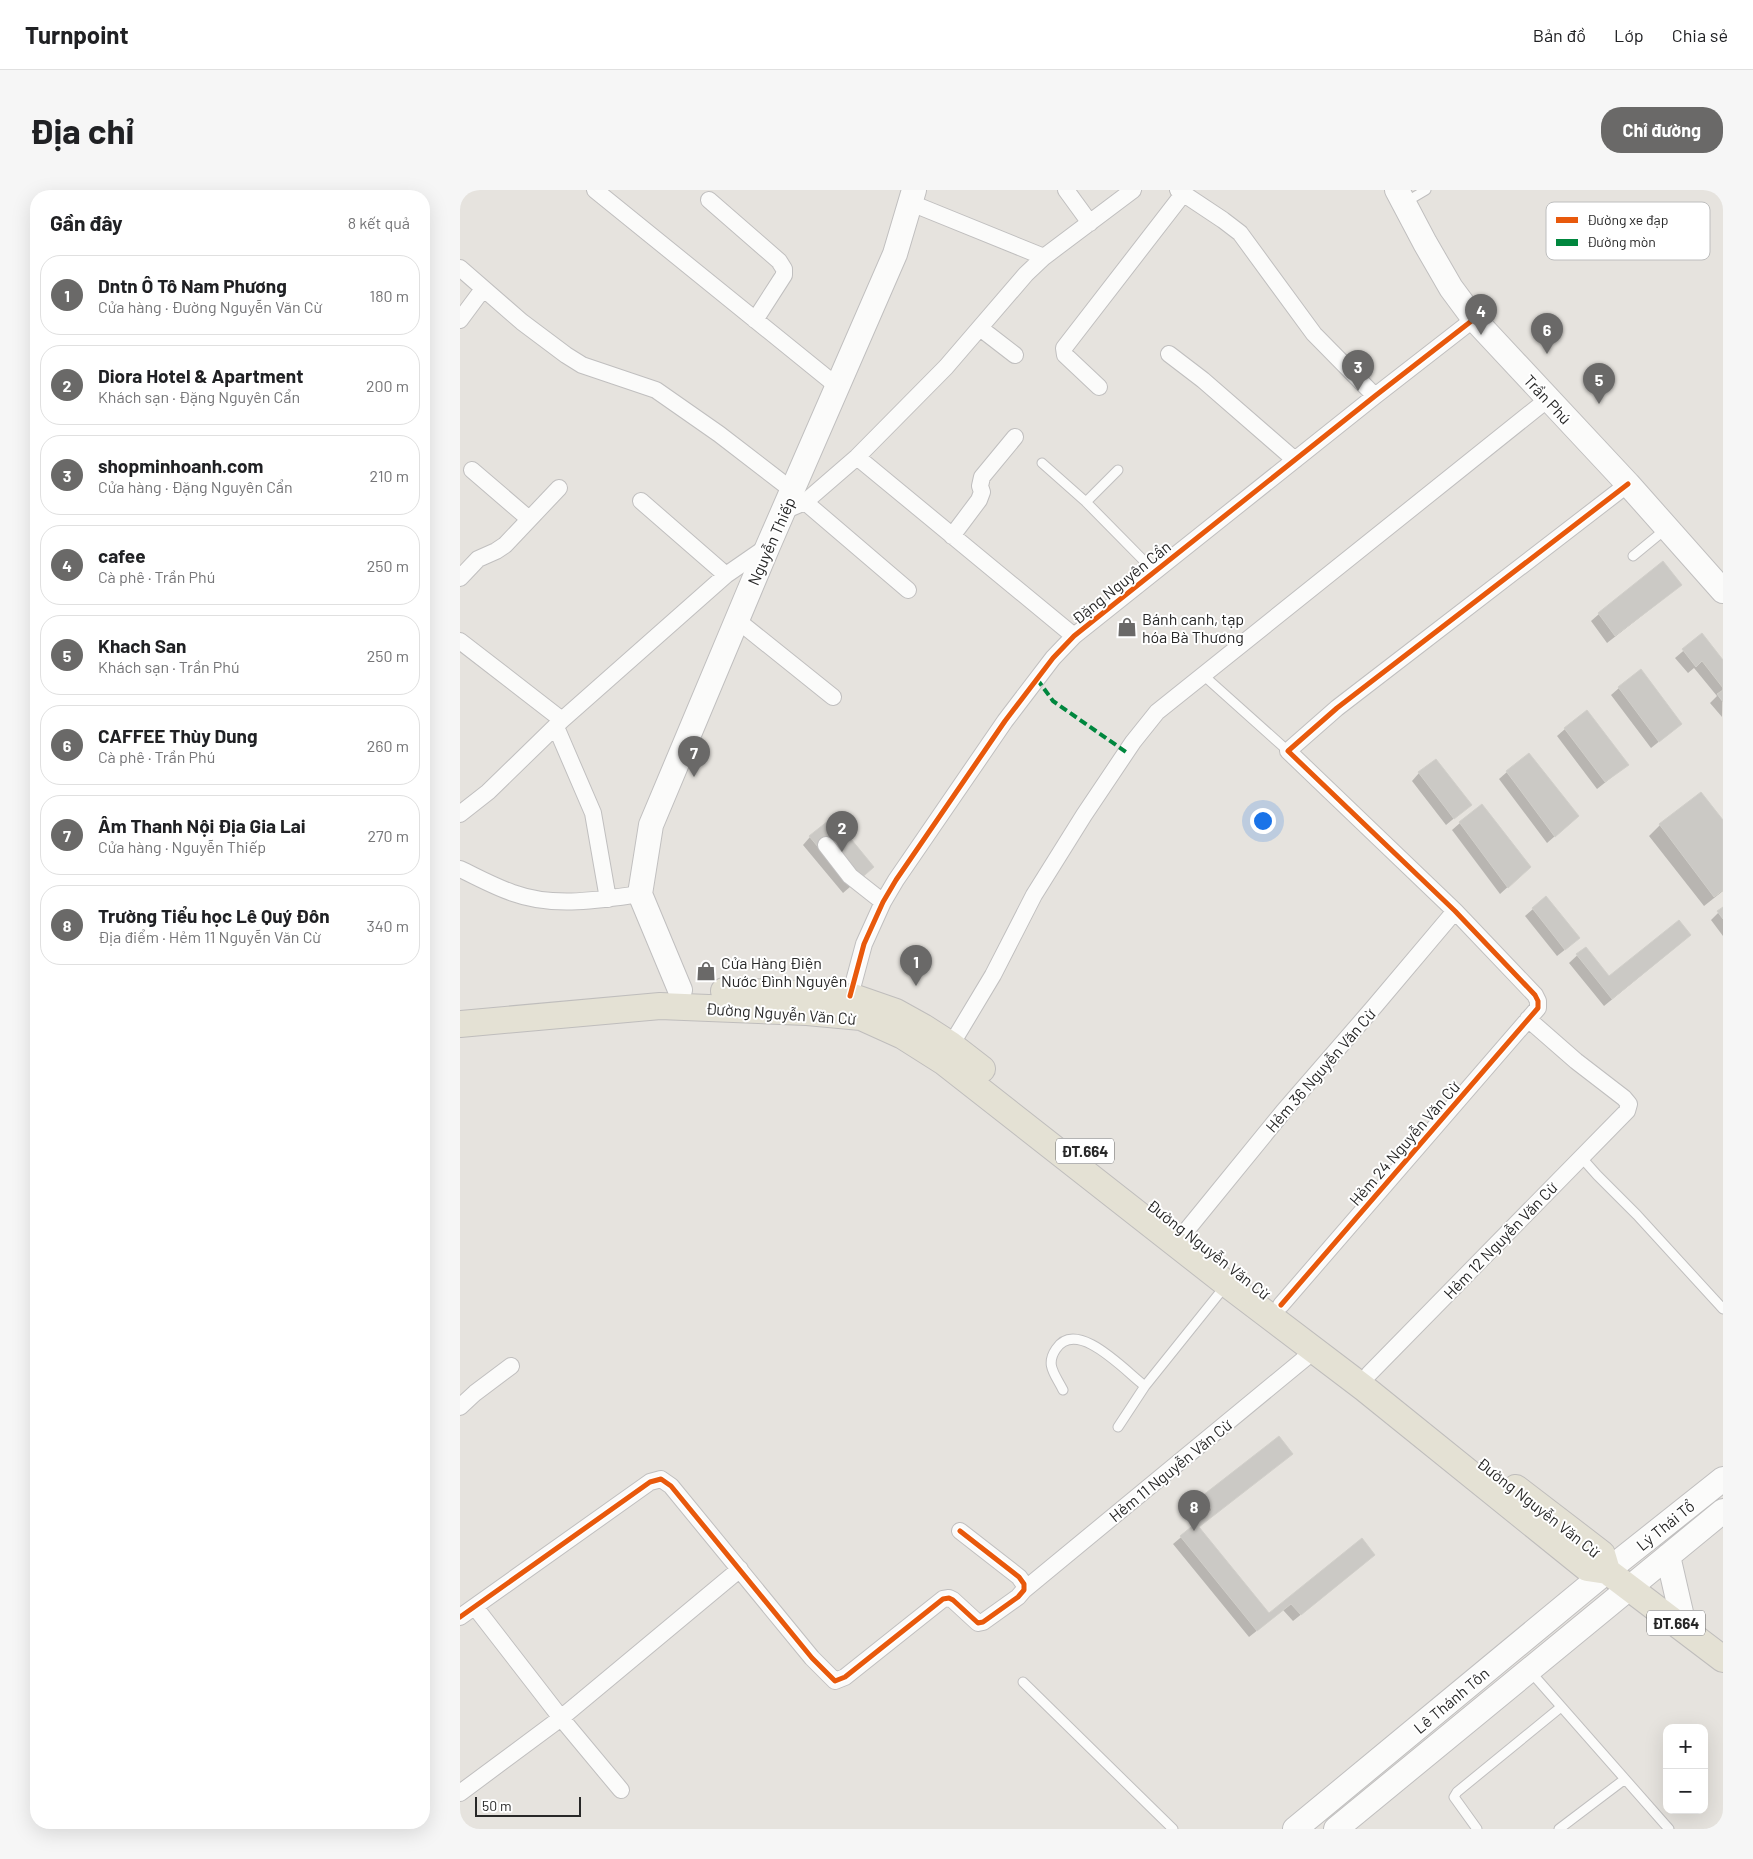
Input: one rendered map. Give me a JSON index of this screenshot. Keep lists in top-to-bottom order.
{
  "streets": {
    "main road": [
      "Trần Phú",
      "Nguyễn Thiếp",
      "Đường Nguyễn Văn Cừ",
      "ĐT.664",
      "Lý Thái Tổ",
      "Lê Thánh Tôn"
    ],
    "street": [
      "Đặng Nguyên Cẩn",
      "Hẻm 36 Nguyễn Văn Cừ",
      "Hẻm 24 Nguyễn Văn Cừ",
      "Hẻm 12 Nguyễn Văn Cừ",
      "Hẻm 11 Nguyễn Văn Cừ"
    ]
  },
  "crossings": [
    ["Trần Phú", "Đặng Nguyên Cẩn"],
    ["Đặng Nguyên Cẩn", "Đường Nguyễn Văn Cừ"],
    ["Đường Nguyễn Văn Cừ", "Hẻm 36 Nguyễn Văn Cừ"],
    ["Đường Nguyễn Văn Cừ", "Hẻm 24 Nguyễn Văn Cừ"],
    ["Đường Nguyễn Văn Cừ", "ĐT.664"],
    ["Đường Nguyễn Văn Cừ", "Hẻm 12 Nguyễn Văn Cừ"],
    ["Đường Nguyễn Văn Cừ", "Hẻm 11 Nguyễn Văn Cừ"],
    ["Đường Nguyễn Văn Cừ", "Lý Thái Tổ"],
    ["Đường Nguyễn Văn Cừ", "Lê Thánh Tôn"],
    ["Hẻm 36 Nguyễn Văn Cừ", "Hẻm 24 Nguyễn Văn Cừ"],
    ["Hẻm 24 Nguyễn Văn Cừ", "Hẻm 12 Nguyễn Văn Cừ"],
    ["ĐT.664", "Lý Thái Tổ"],
    ["ĐT.664", "Lê Thánh Tôn"],
    ["Lý Thái Tổ", "Lê Thánh Tôn"]
  ],
  "places": {
    "shop": ["Bánh canh, tạp hóa Bà Thương", "Cửa Hàng Điện Nước Đình Nguyên"]
  },
  "legend": ["Đường xe đạp", "Đường mòn"],
  "scale_bar": "50 m",
  "page": {
    "header": "Turnpoint",
    "nav": ["Bản đồ", "Lớp", "Chia sẻ"],
    "buttons": "Chỉ đường",
    "title": "Địa chỉ",
    "heading": ["Gần đây", "8 kết quả"],
    "list": [
      {
        "mark": "1",
        "name": "Dntn Ô Tô Nam Phương",
        "note": "Cửa hàng · Đường Nguyễn Văn Cừ",
        "value": "180 m"
      },
      {
        "mark": "2",
        "name": "Diora Hotel & Apartment",
        "note": "Khách sạn · Đặng Nguyên Cẩn",
        "value": "200 m"
      },
      {
        "mark": "3",
        "name": "shopminhoanh.com",
        "note": "Cửa hàng · Đặng Nguyên Cẩn",
        "value": "210 m"
      },
      {
        "mark": "4",
        "name": "cafee",
        "note": "Cà phê · Trần Phú",
        "value": "250 m"
      },
      {
        "mark": "5",
        "name": "Khach San",
        "note": "Khách sạn · Trần Phú",
        "value": "250 m"
      },
      {
        "mark": "6",
        "name": "CAFFEE Thùy Dung",
        "note": "Cà phê · Trần Phú",
        "value": "260 m"
      },
      {
        "mark": "7",
        "name": "Âm Thanh Nội Địa Gia Lai",
        "note": "Cửa hàng · Nguyễn Thiếp",
        "value": "270 m"
      },
      {
        "mark": "8",
        "name": "Trường Tiểu học Lê Quý Đôn",
        "note": "Địa điểm · Hẻm 11 Nguyễn Văn Cừ",
        "value": "340 m"
      }
    ],
    "pins": [
      "4",
      "6",
      "3",
      "5",
      "7",
      "2",
      "1",
      "8"
    ],
    "map_buttons": ["+", "−"],
    "scale": "50 m"
  }
}
